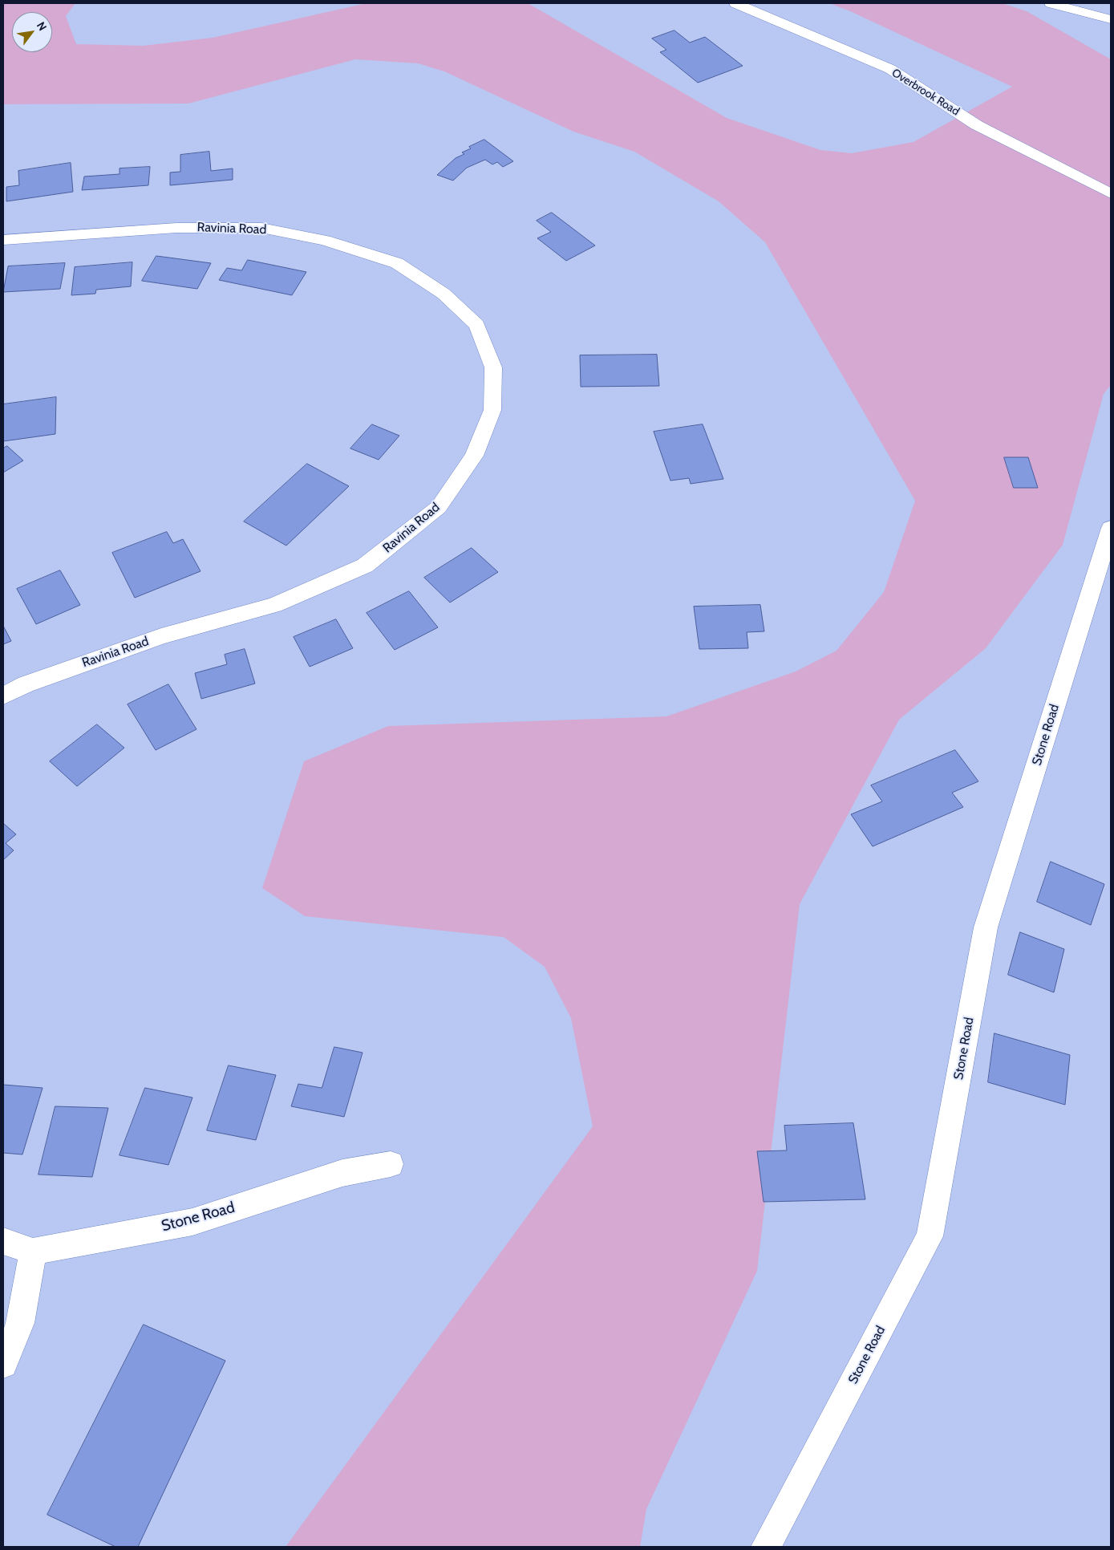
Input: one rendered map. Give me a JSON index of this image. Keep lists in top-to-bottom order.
{
  "streets": {
    "street": ["Overbrook Road", "Ravinia Road", "Stone Road"]
  },
  "north": "top right"
}
